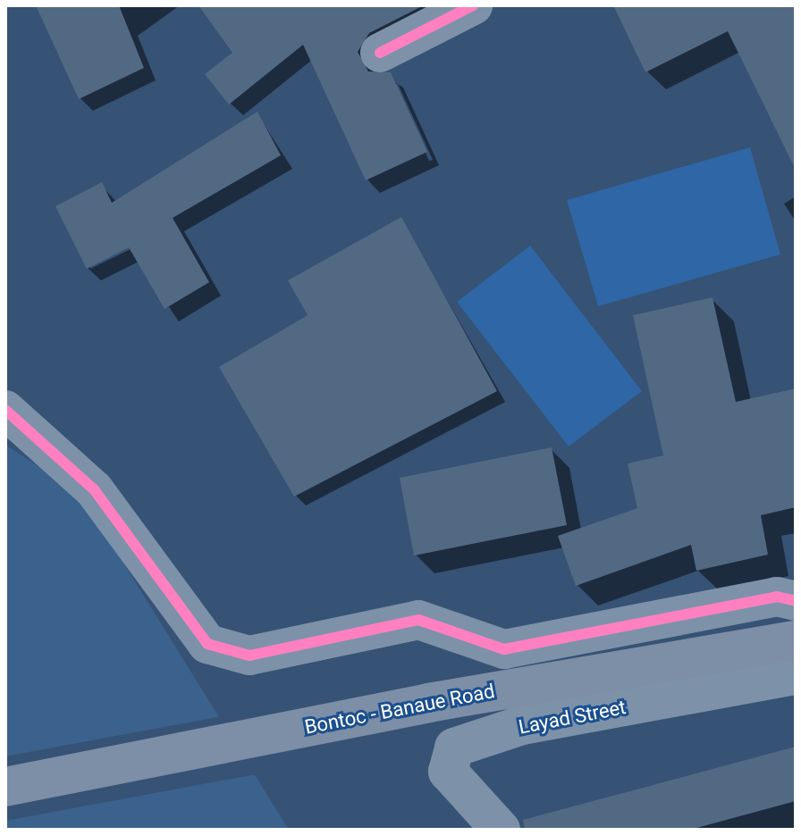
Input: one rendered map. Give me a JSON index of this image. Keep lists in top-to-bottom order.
{
  "streets": {
    "main road": ["Bontoc - Banaue Road"],
    "street": ["Layad Street"]
  }
}
